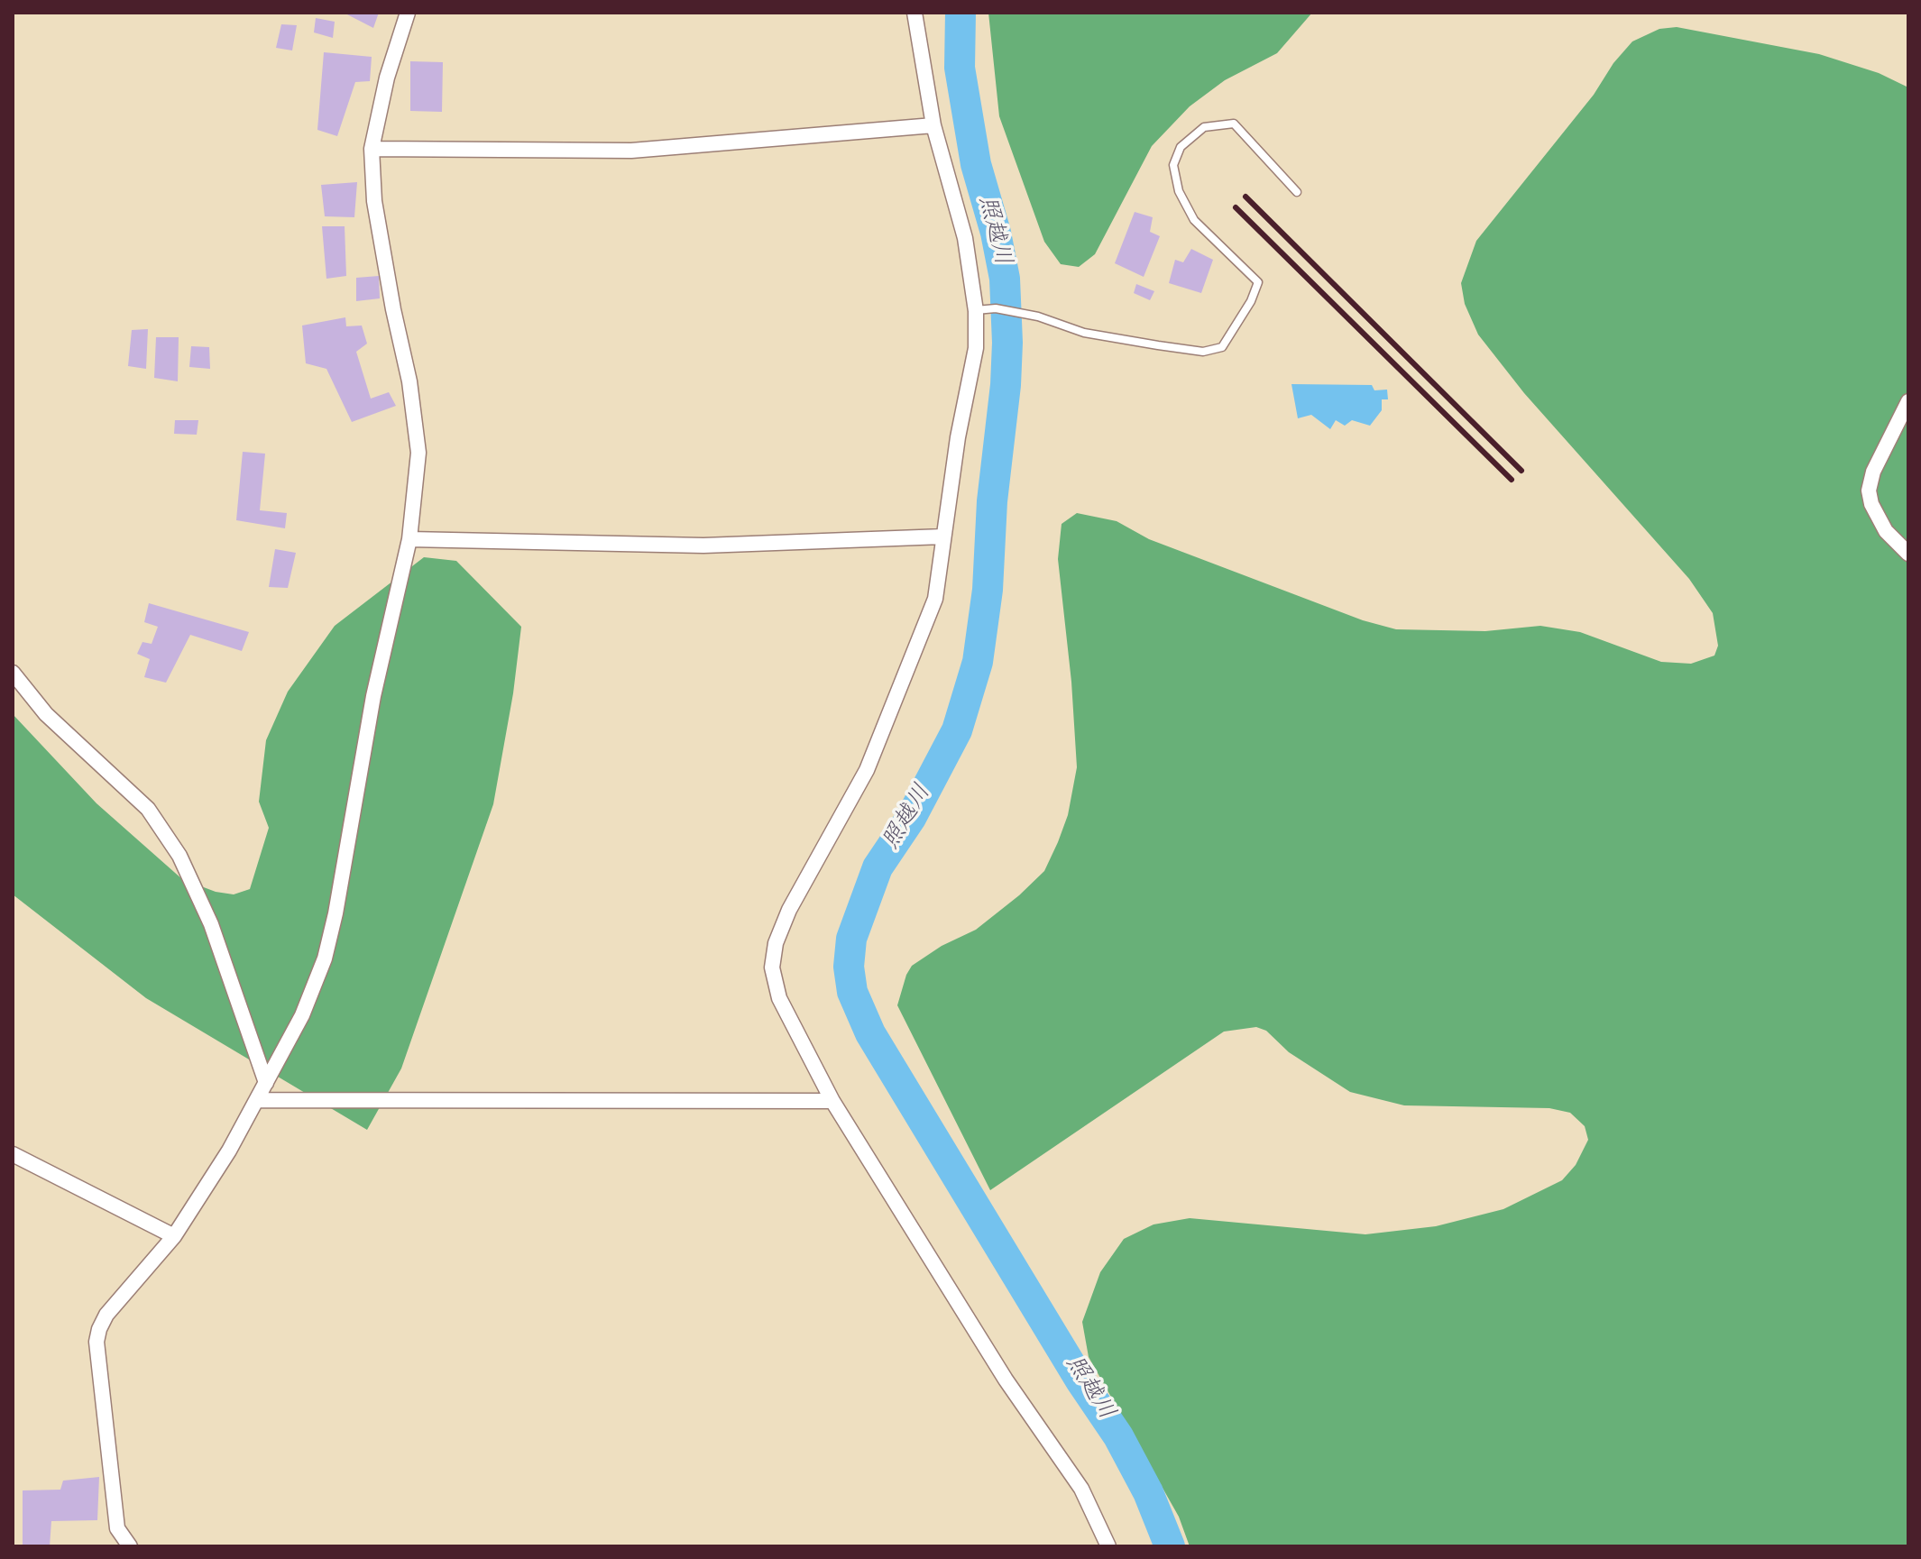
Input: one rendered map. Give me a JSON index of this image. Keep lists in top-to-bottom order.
{
  "water": ["照越川"]
}
